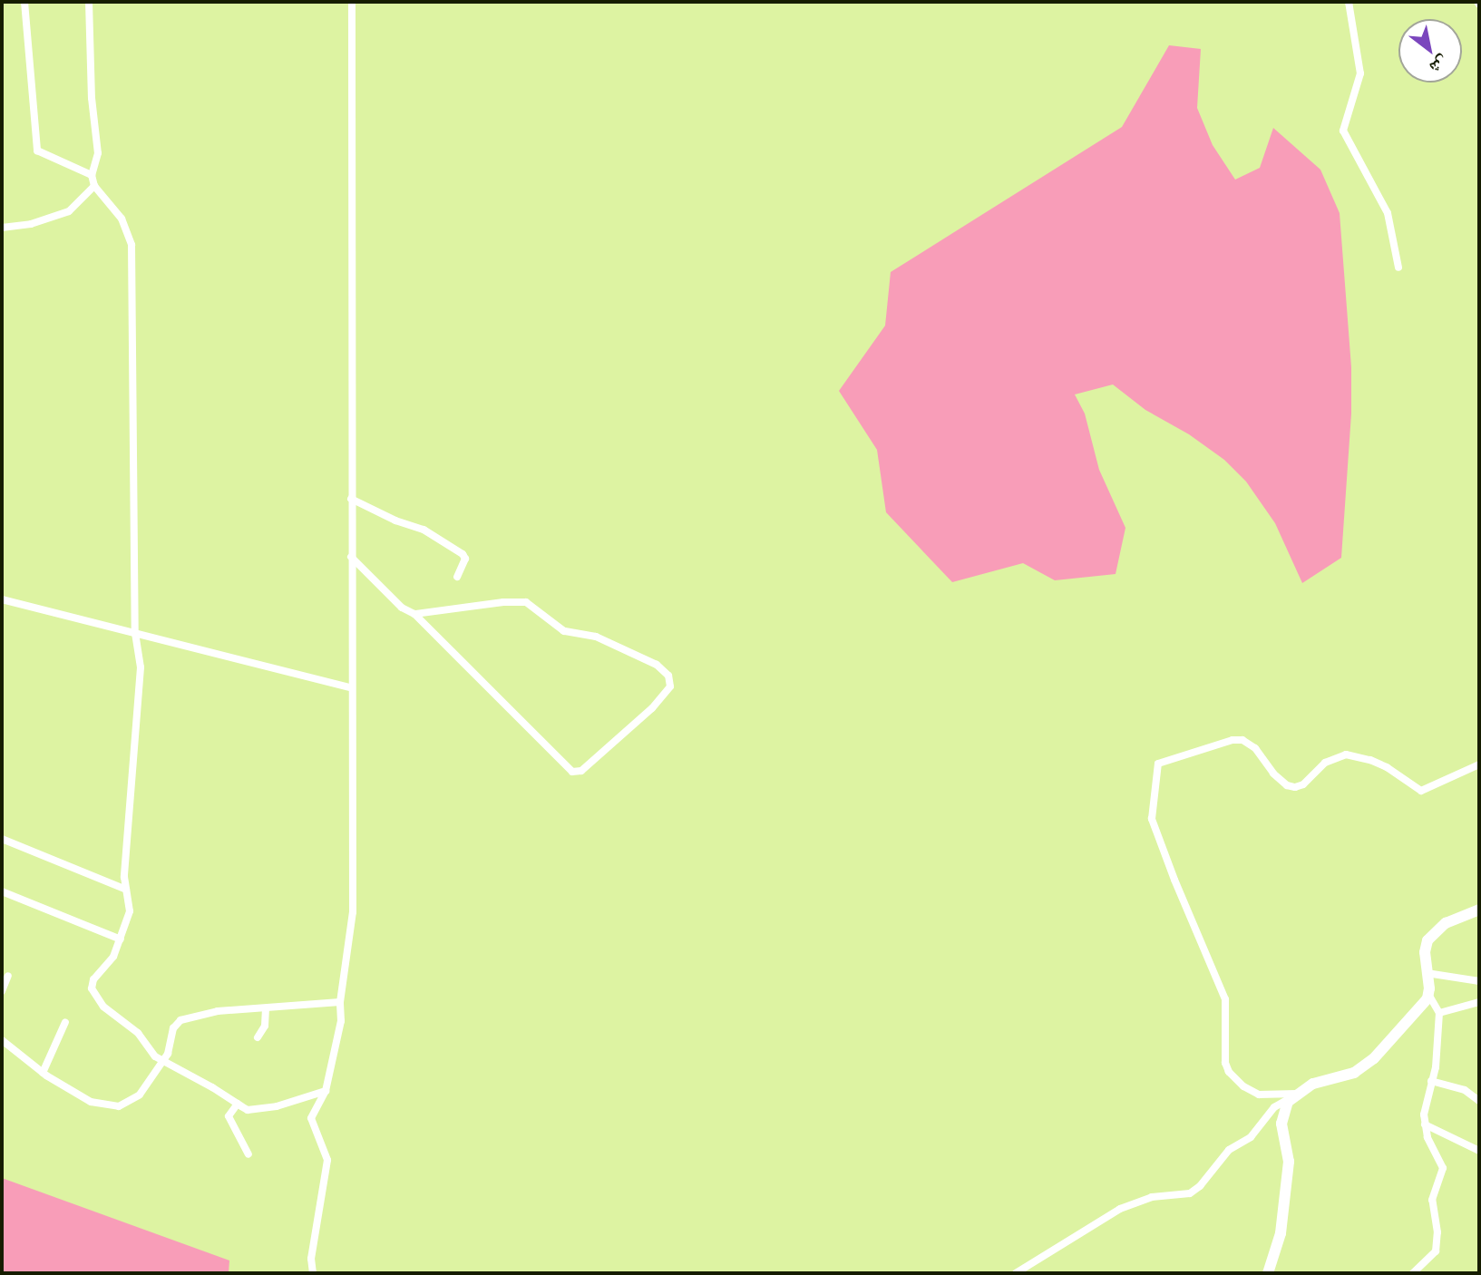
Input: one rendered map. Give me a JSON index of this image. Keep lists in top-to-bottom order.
{
  "north": "bottom right"
}
